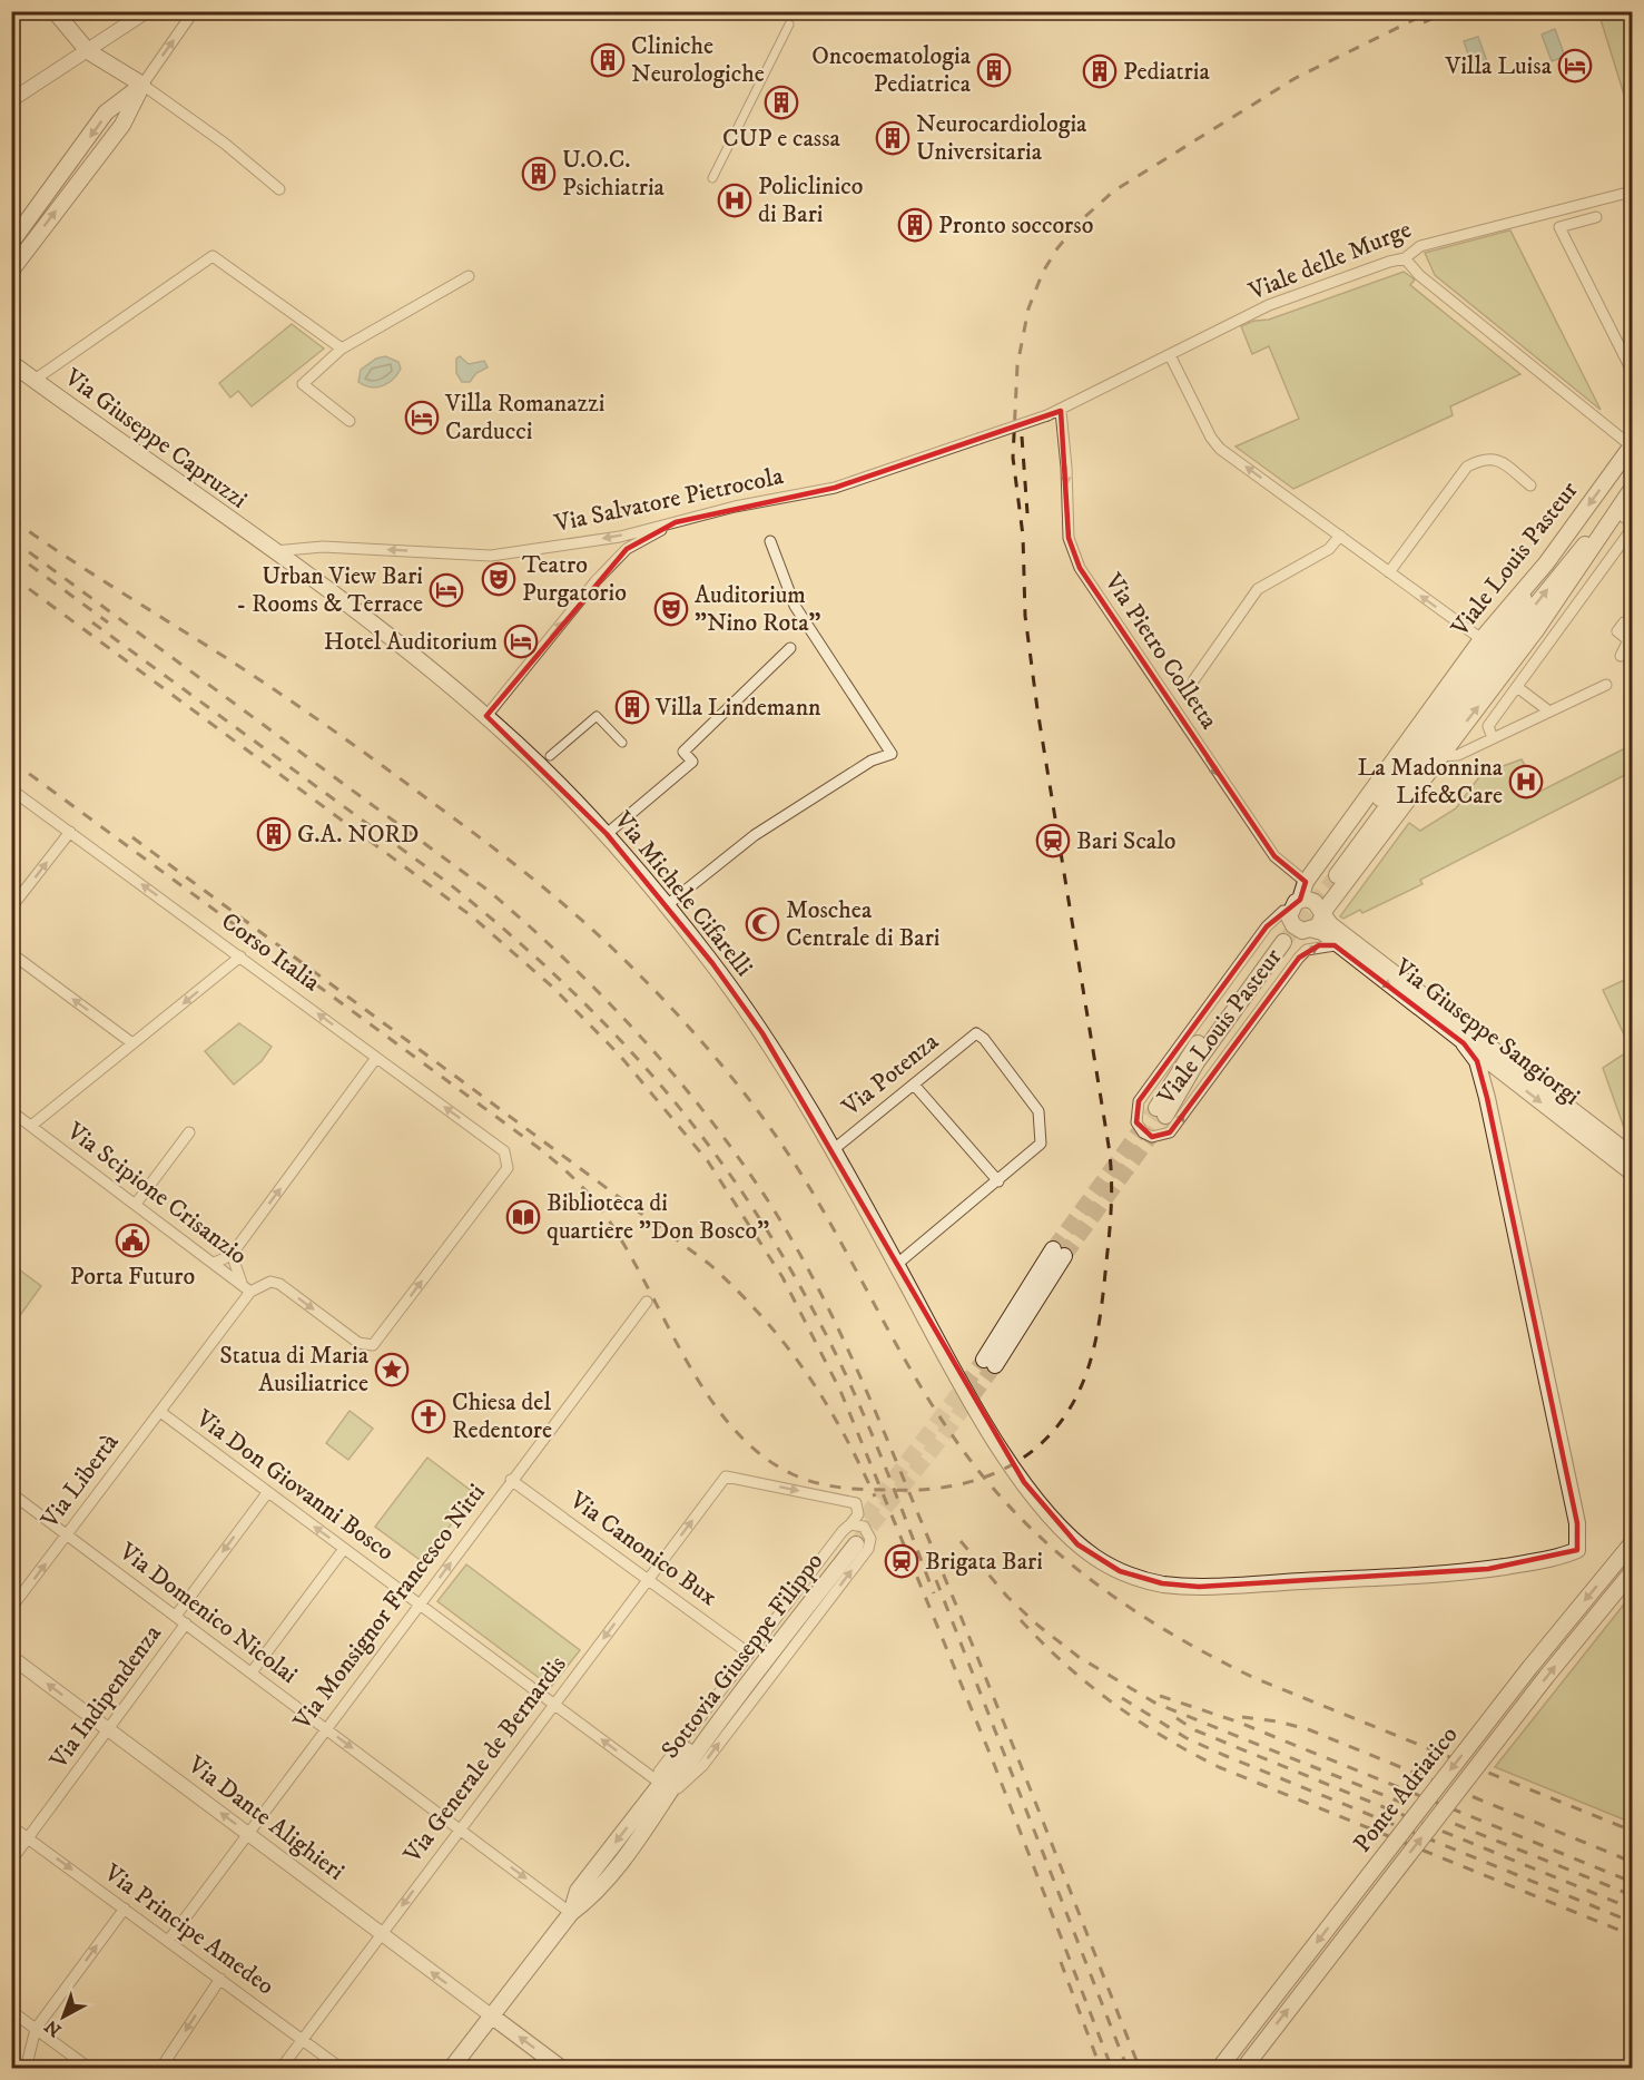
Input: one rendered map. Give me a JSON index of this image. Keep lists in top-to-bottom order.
{
  "streets": {
    "main road": [
      "Via Giuseppe Capruzzi",
      "Viale Louis Pasteur",
      "Via Michele Cifarelli",
      "Via Giuseppe Sangiorgi",
      "Sottovia Giuseppe Filippo",
      "Ponte Adriatico"
    ],
    "street": [
      "Viale delle Murge",
      "Via Salvatore Pietrocola",
      "Via Pietro Colletta",
      "Corso Italia",
      "Via Potenza",
      "Via Scipione Crisanzio",
      "Via Libertà",
      "Via Don Giovanni Bosco",
      "Via Canonico Bux",
      "Via Monsignor Francesco Nitti",
      "Via Domenico Nicolai",
      "Via Indipendenza",
      "Via Generale de Bernardis",
      "Via Dante Alighieri",
      "Via Principe Amedeo"
    ]
  },
  "crossings": [
    ["Viale delle Murge", "Via Salvatore Pietrocola"],
    ["Viale delle Murge", "Via Pietro Colletta"],
    ["Via Giuseppe Capruzzi", "Via Salvatore Pietrocola"],
    ["Via Giuseppe Capruzzi", "Via Michele Cifarelli"],
    ["Via Salvatore Pietrocola", "Via Pietro Colletta"],
    ["Via Salvatore Pietrocola", "Via Michele Cifarelli"],
    ["Viale Louis Pasteur", "Via Pietro Colletta"],
    ["Viale Louis Pasteur", "Via Giuseppe Sangiorgi"],
    ["Via Michele Cifarelli", "Via Potenza"],
    ["Corso Italia", "Via Scipione Crisanzio"],
    ["Via Scipione Crisanzio", "Via Libertà"],
    ["Via Libertà", "Via Don Giovanni Bosco"],
    ["Via Libertà", "Via Domenico Nicolai"],
    ["Via Don Giovanni Bosco", "Via Monsignor Francesco Nitti"],
    ["Via Don Giovanni Bosco", "Sottovia Giuseppe Filippo"],
    ["Via Don Giovanni Bosco", "Via Generale de Bernardis"],
    ["Via Canonico Bux", "Via Monsignor Francesco Nitti"],
    ["Via Canonico Bux", "Via Generale de Bernardis"],
    ["Via Monsignor Francesco Nitti", "Via Domenico Nicolai"],
    ["Via Monsignor Francesco Nitti", "Via Dante Alighieri"],
    ["Via Monsignor Francesco Nitti", "Via Principe Amedeo"],
    ["Via Domenico Nicolai", "Sottovia Giuseppe Filippo"],
    ["Via Domenico Nicolai", "Via Indipendenza"],
    ["Via Domenico Nicolai", "Via Generale de Bernardis"],
    ["Sottovia Giuseppe Filippo", "Via Generale de Bernardis"],
    ["Sottovia Giuseppe Filippo", "Via Dante Alighieri"],
    ["Via Indipendenza", "Via Dante Alighieri"],
    ["Via Indipendenza", "Via Principe Amedeo"],
    ["Via Generale de Bernardis", "Via Dante Alighieri"],
    ["Via Generale de Bernardis", "Via Principe Amedeo"]
  ],
  "one_way": [
    "Via Salvatore Pietrocola",
    "Via Pietro Colletta",
    "Via Don Giovanni Bosco",
    "Via Domenico Nicolai",
    "Via Dante Alighieri"
  ],
  "places": {
    "building": [
      "Cliniche Neurologiche",
      "Oncoematologia Pediatrica",
      "Pediatria",
      "CUP e cassa",
      "Neurocardiologia Universitaria",
      "U.O.C. Psichiatria",
      "Pronto soccorso",
      "Villa Lindemann",
      "G.A. NORD"
    ],
    "hotel": [
      "Villa Luisa",
      "Villa Romanazzi Carducci",
      "Urban View Bari - Rooms & Terrace",
      "Hotel Auditorium"
    ],
    "hospital": ["Policlinico di Bari", "La Madonnina Life&Care"],
    "theatre": ["Teatro Purgatorio", "Auditorium \"Nino Rota\""],
    "station": ["Bari Scalo", "Brigata Bari"],
    "mosque": ["Moschea Centrale di Bari"],
    "library": ["Biblioteca di quartiere \"Don Bosco\""],
    "public building": ["Porta Futuro"],
    "place": ["Statua di Maria Ausiliatrice"],
    "church": ["Chiesa del Redentore"]
  },
  "north": "bottom left"
}
